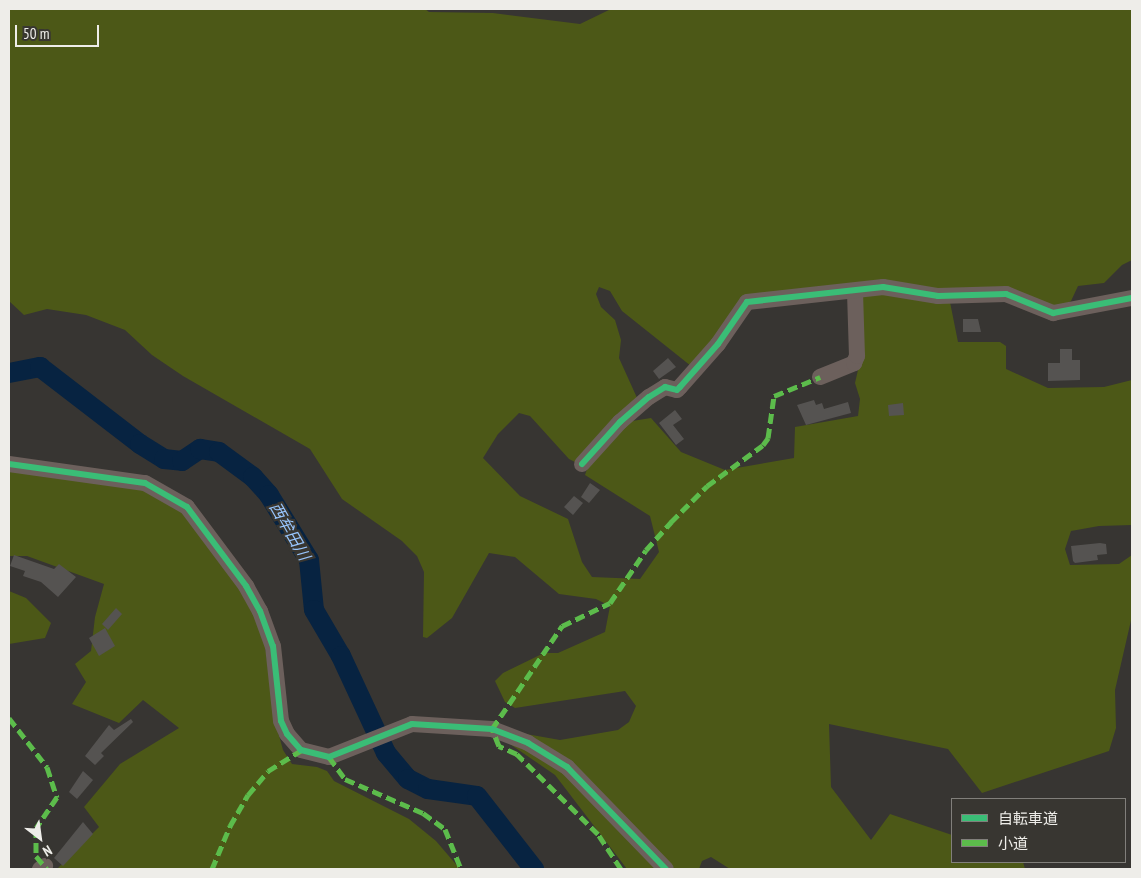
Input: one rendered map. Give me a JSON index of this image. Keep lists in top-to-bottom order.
{
  "water": ["西牟田川"],
  "legend": ["自転車道", "小道"],
  "scale_bar": "50 m",
  "north": "bottom right"
}
